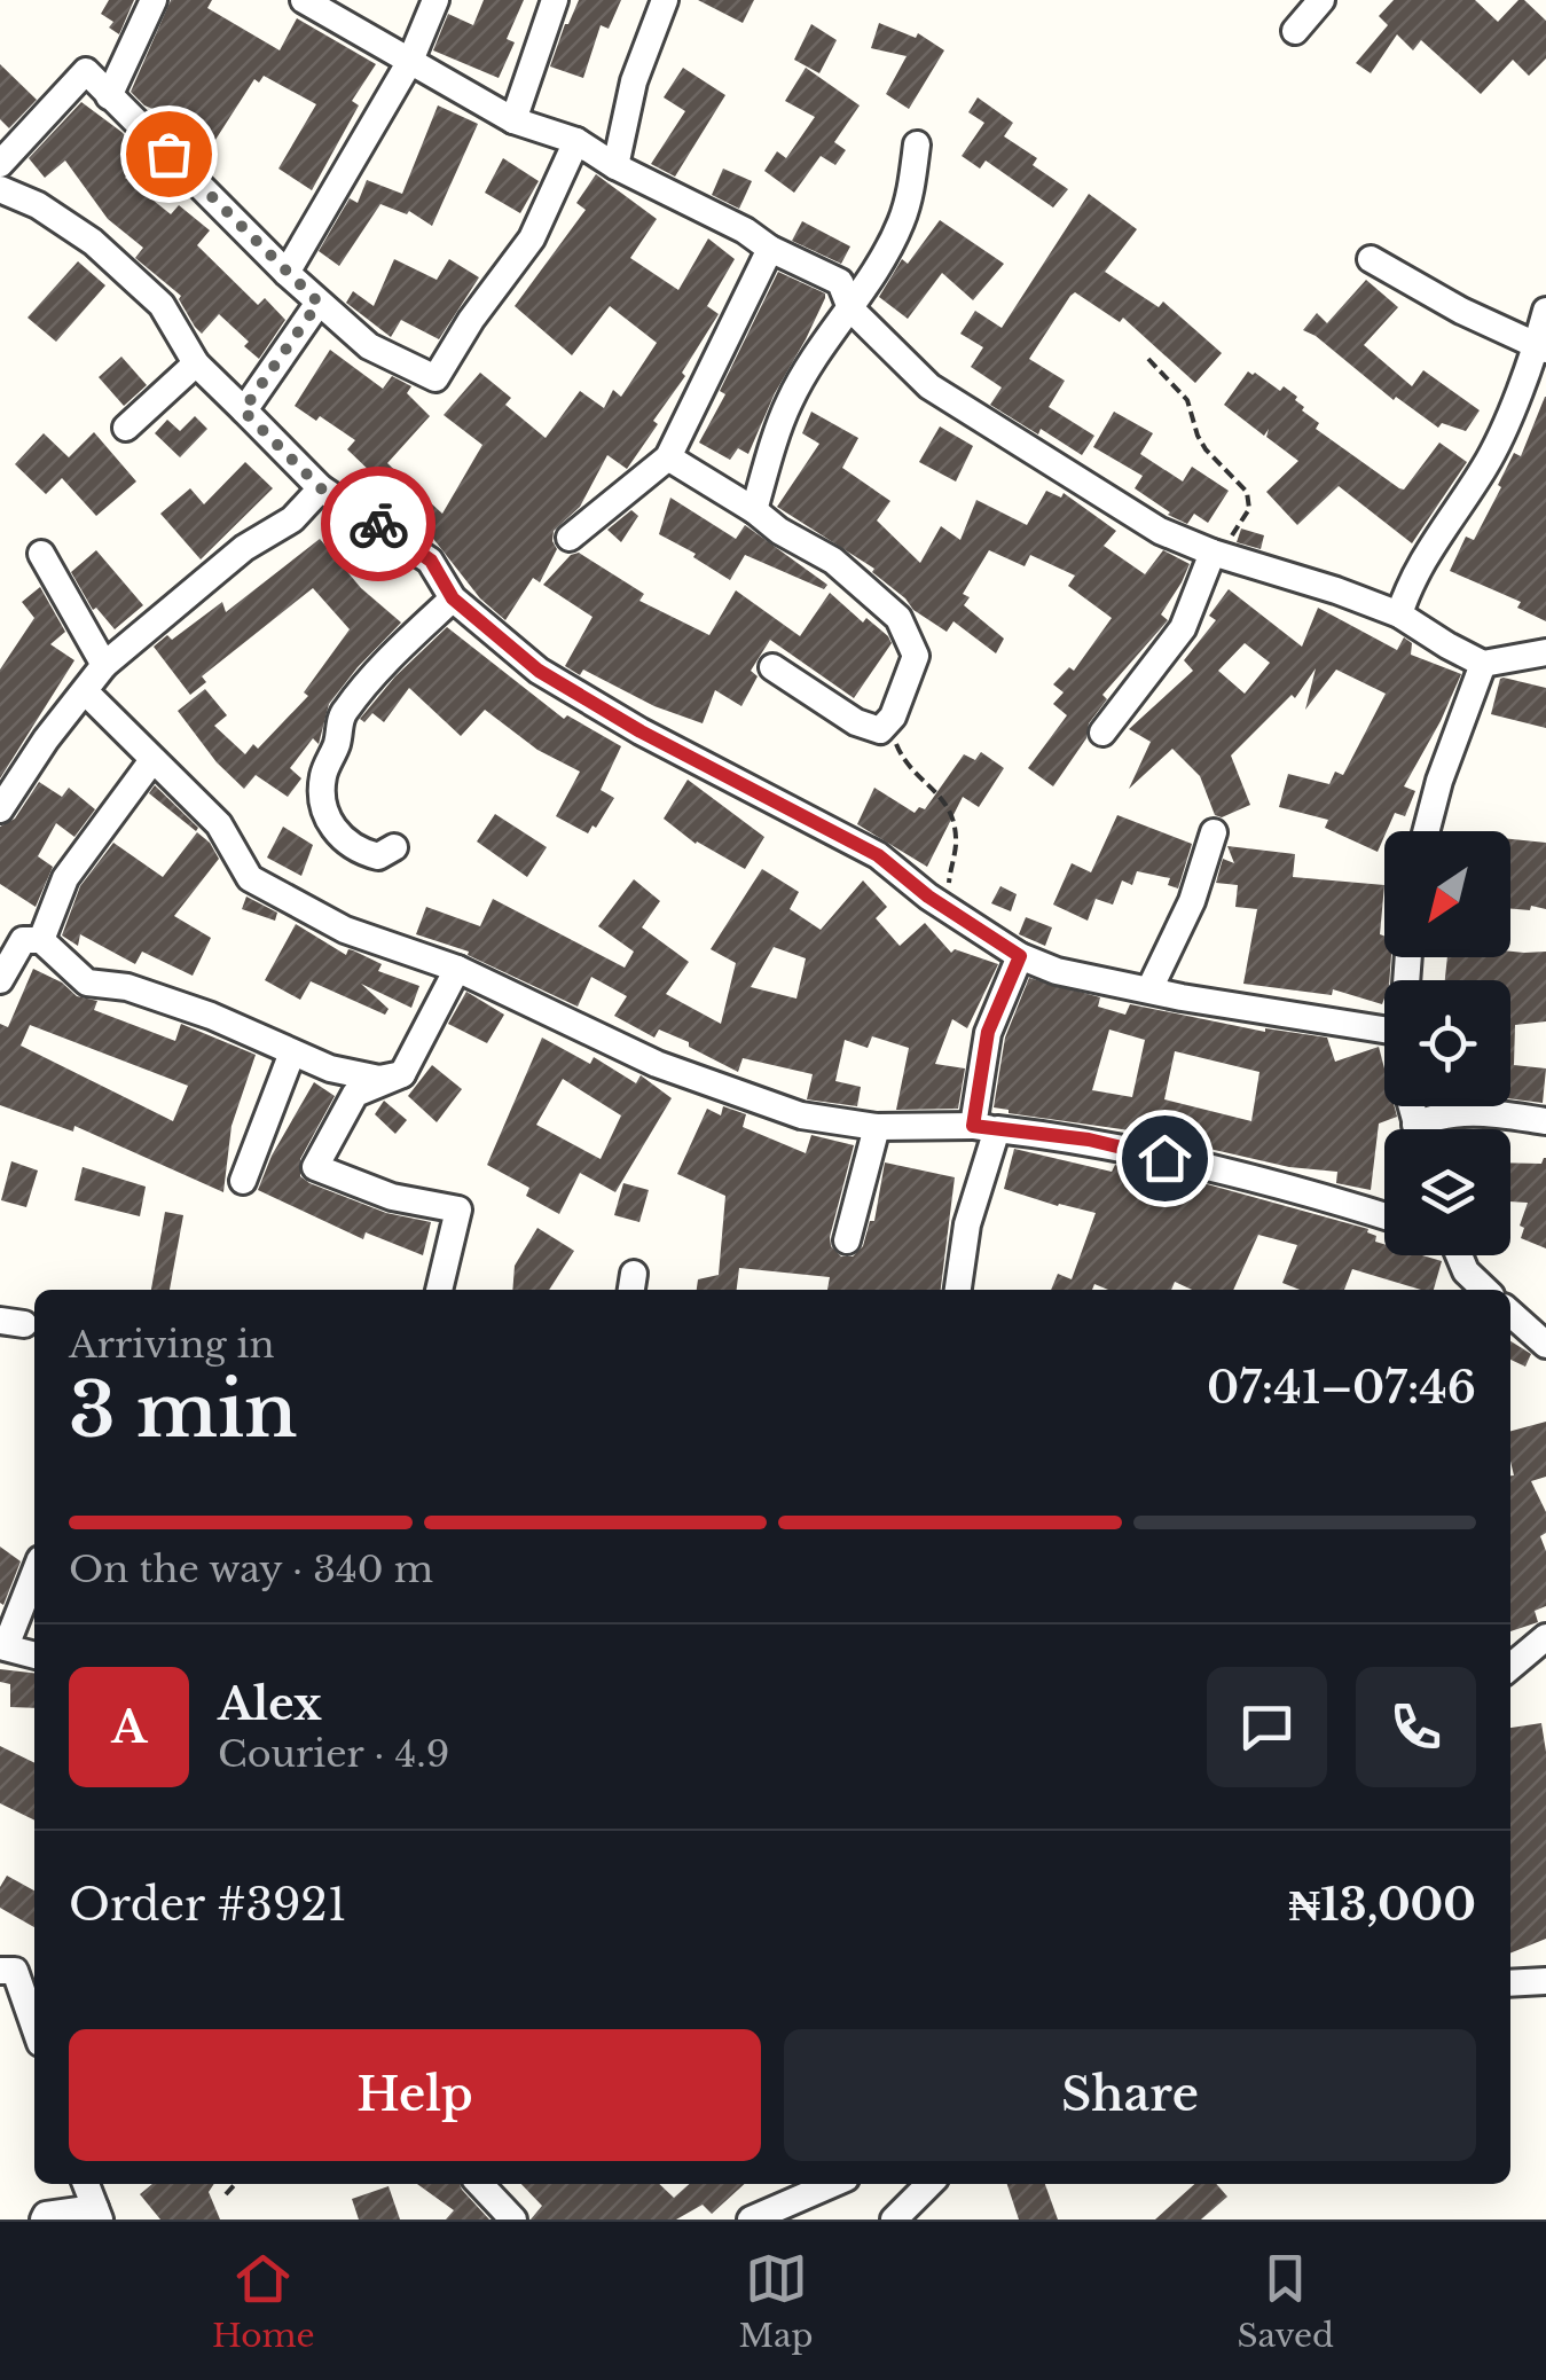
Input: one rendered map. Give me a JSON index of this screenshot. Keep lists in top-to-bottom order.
{
  "north": "bottom left",
  "page": {
    "heading": ["3 min", "Arriving in", "07:41–07:46"],
    "panel": [
      "Alex",
      "Courier · 4.9",
      "Order #3921",
      "₦13,000"
    ],
    "bar": "On the way · 340 m",
    "round": "A",
    "buttons": ["Help", "Share"],
    "tabs": ["Home", "Map", "Saved"]
  }
}
